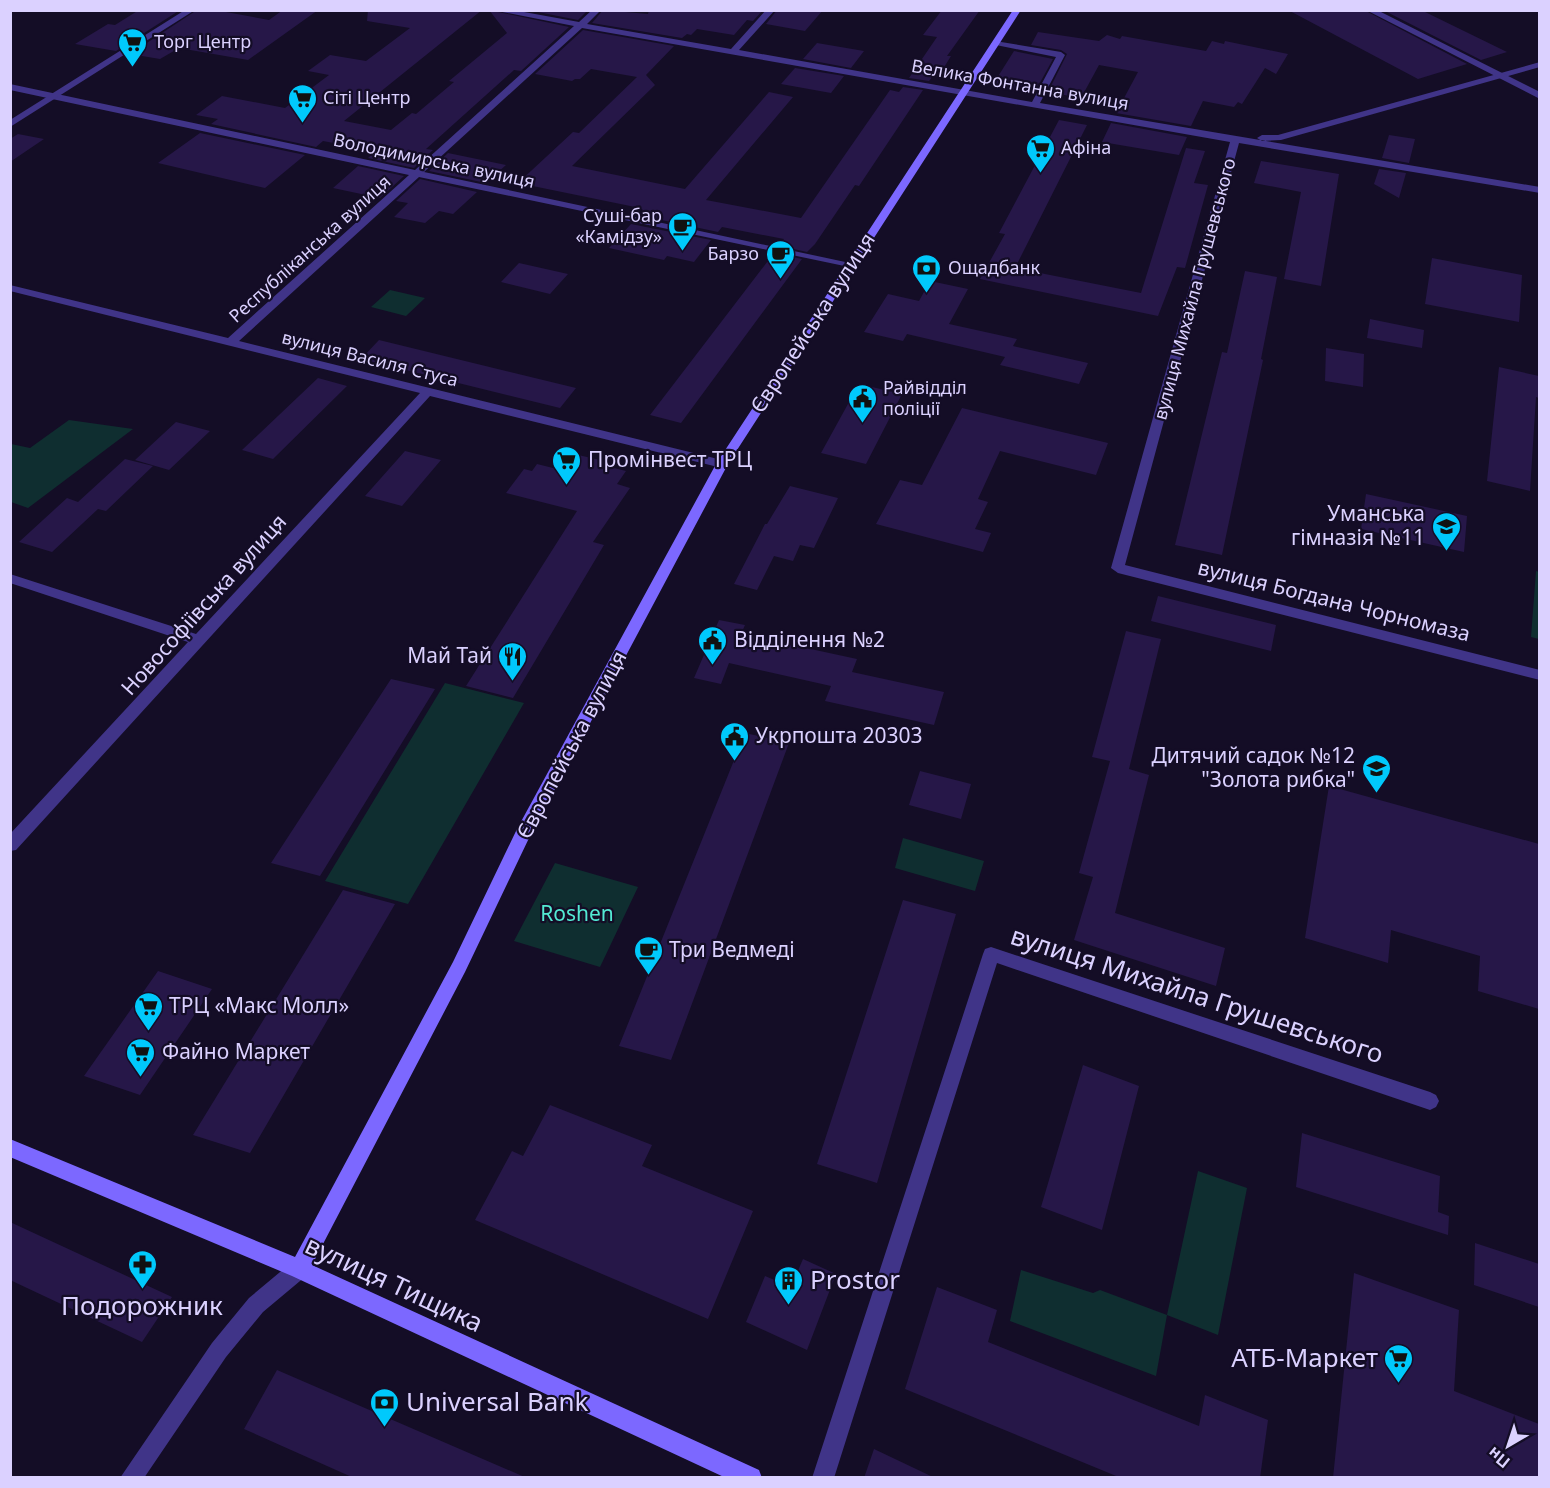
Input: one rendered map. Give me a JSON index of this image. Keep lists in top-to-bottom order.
{
  "streets": {
    "main road": ["Європейська вулиця", "вулиця Тищика"],
    "street": [
      "Велика Фонтанна вулиця",
      "Володимирська вулиця",
      "Республіканська вулиця",
      "вулиця Михайла Грушевського",
      "вулиця Василя Стуса",
      "вулиця Богдана Чорномаза",
      "Новософіївська вулиця"
    ]
  },
  "crossings": [
    ["Велика Фонтанна вулиця", "Республіканська вулиця"],
    ["Велика Фонтанна вулиця", "вулиця Михайла Грушевського"],
    ["Велика Фонтанна вулиця", "Європейська вулиця"],
    ["Володимирська вулиця", "Республіканська вулиця"],
    ["Володимирська вулиця", "Європейська вулиця"],
    ["Республіканська вулиця", "вулиця Василя Стуса"],
    ["вулиця Михайла Грушевського", "вулиця Богдана Чорномаза"],
    ["Європейська вулиця", "вулиця Василя Стуса"],
    ["Європейська вулиця", "вулиця Тищика"],
    ["вулиця Василя Стуса", "Новософіївська вулиця"]
  ],
  "parks": ["Roshen"],
  "places": {
    "supermarket": [
      "Торг Центр",
      "Сіті Центр",
      "Афіна",
      "Промінвест ТРЦ",
      "ТРЦ «Макс Молл»",
      "Файно Маркет",
      "АТБ-Маркет"
    ],
    "cafe": ["Суші-бар «Камідзу»", "Барзо", "Три Ведмеді"],
    "bank": ["Ощадбанк", "Universal Bank"],
    "public building": ["Райвідділ поліції", "Відділення №2", "Укрпошта 20303"],
    "school or university": ["Уманська гімназія №11", "Дитячий садок №12 \"Золота рибка\""],
    "restaurant": ["Май Тай"],
    "pharmacy": ["Подорожник"],
    "building": ["Prostor"]
  },
  "north": "bottom left"
}
